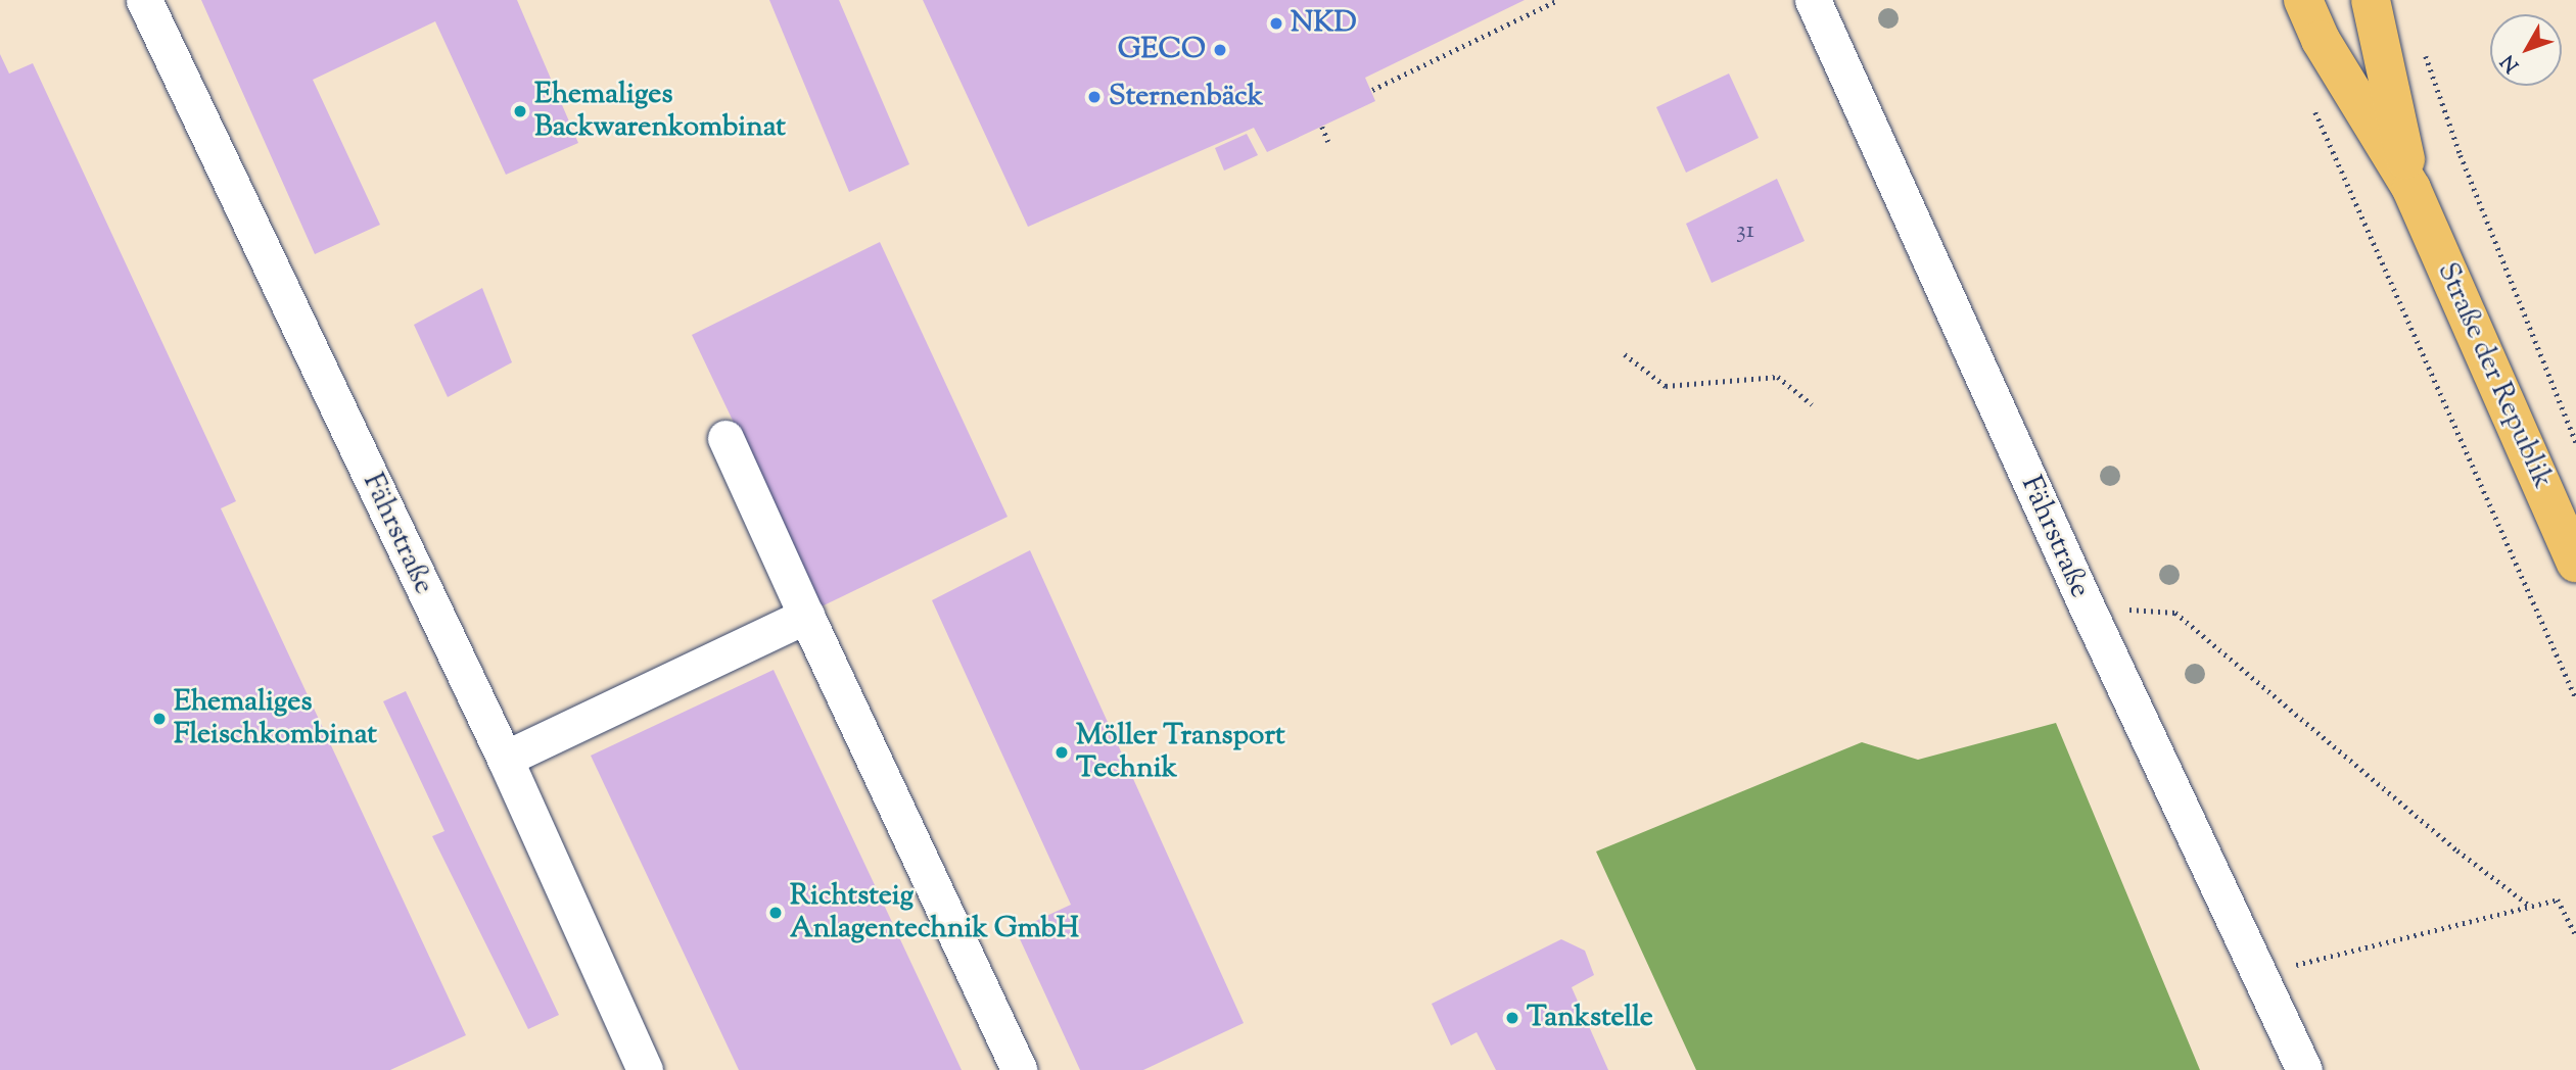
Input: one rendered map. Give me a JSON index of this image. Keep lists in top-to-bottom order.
{
  "streets": {
    "main road": ["Straße der Republik"],
    "street": ["Fährstraße"]
  },
  "places": [
    "NKD",
    "GECO",
    "Sternenbäck",
    "Ehemaliges Backwarenkombinat",
    "Ehemaliges Fleischkombinat",
    "Möller Transport Technik",
    "Richtsteig Anlagentechnik GmbH",
    "Tankstelle"
  ],
  "house_numbers": ["31"],
  "north": "bottom left"
}
